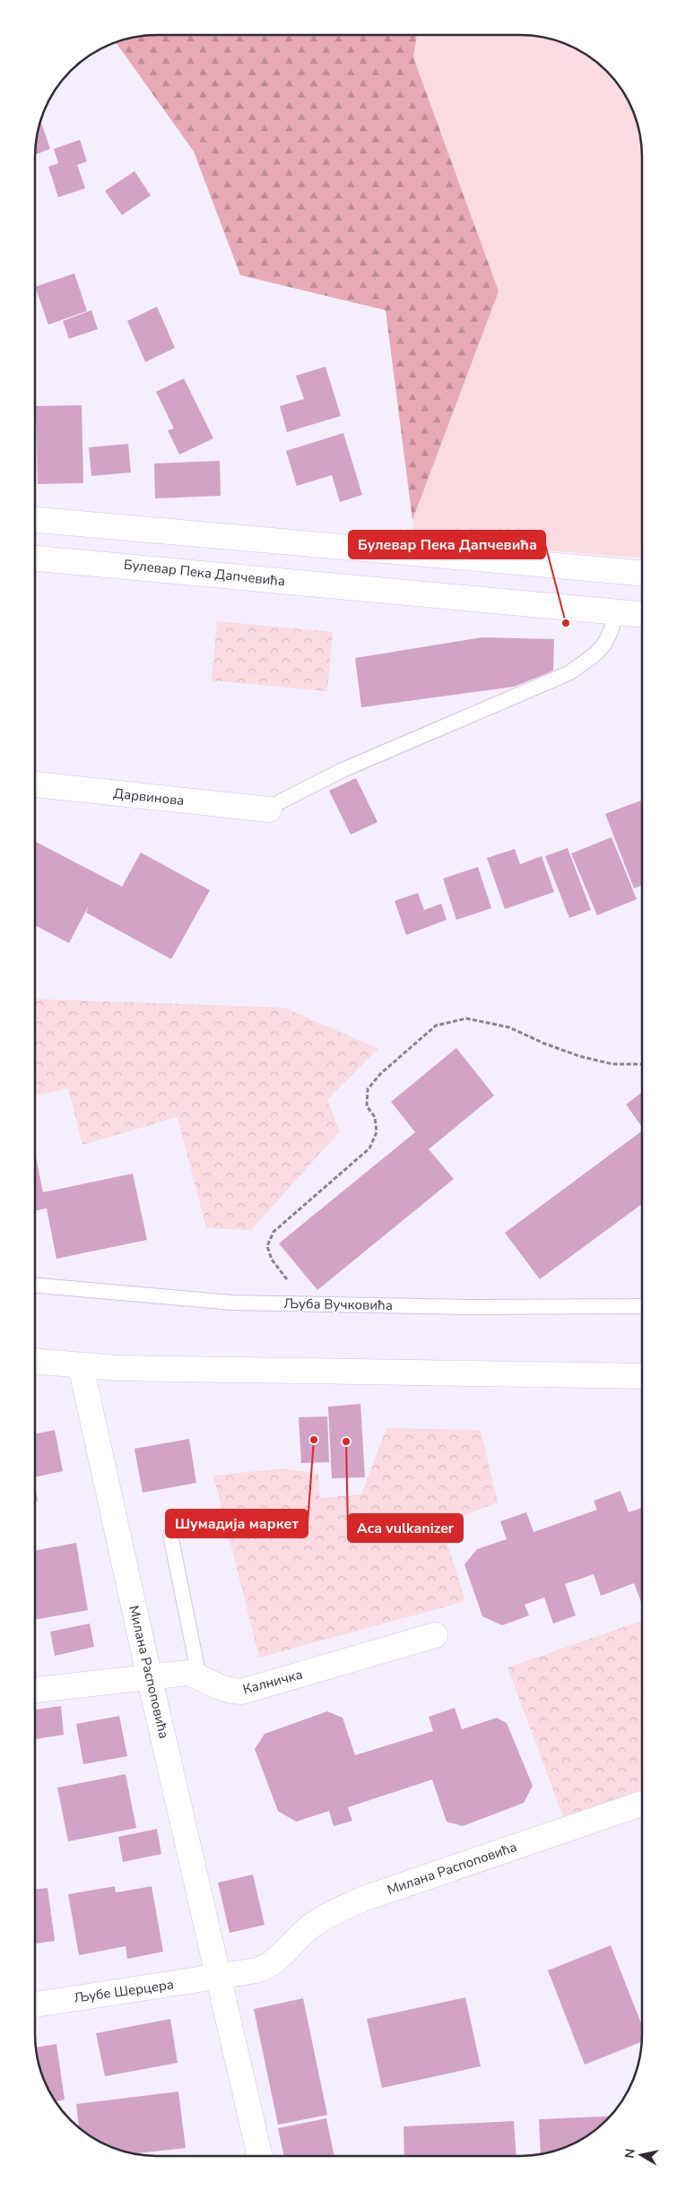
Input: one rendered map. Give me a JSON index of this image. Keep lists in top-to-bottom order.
{
  "streets": {
    "street": [
      "Булевар Пека Дапчевића",
      "Дарвинова",
      "Милана Распоповића",
      "Калничка",
      "Љубе Шерцера"
    ],
    "lane": ["Љуба Вучковића"]
  },
  "crossings": [
    ["Милана Распоповића", "Калничка"],
    ["Милана Распоповића", "Љубе Шерцера"]
  ],
  "places": ["Булевар Пека Дапчевића", "Шумадија маркет", "Aca vulkanizer"],
  "north": "left"
}
